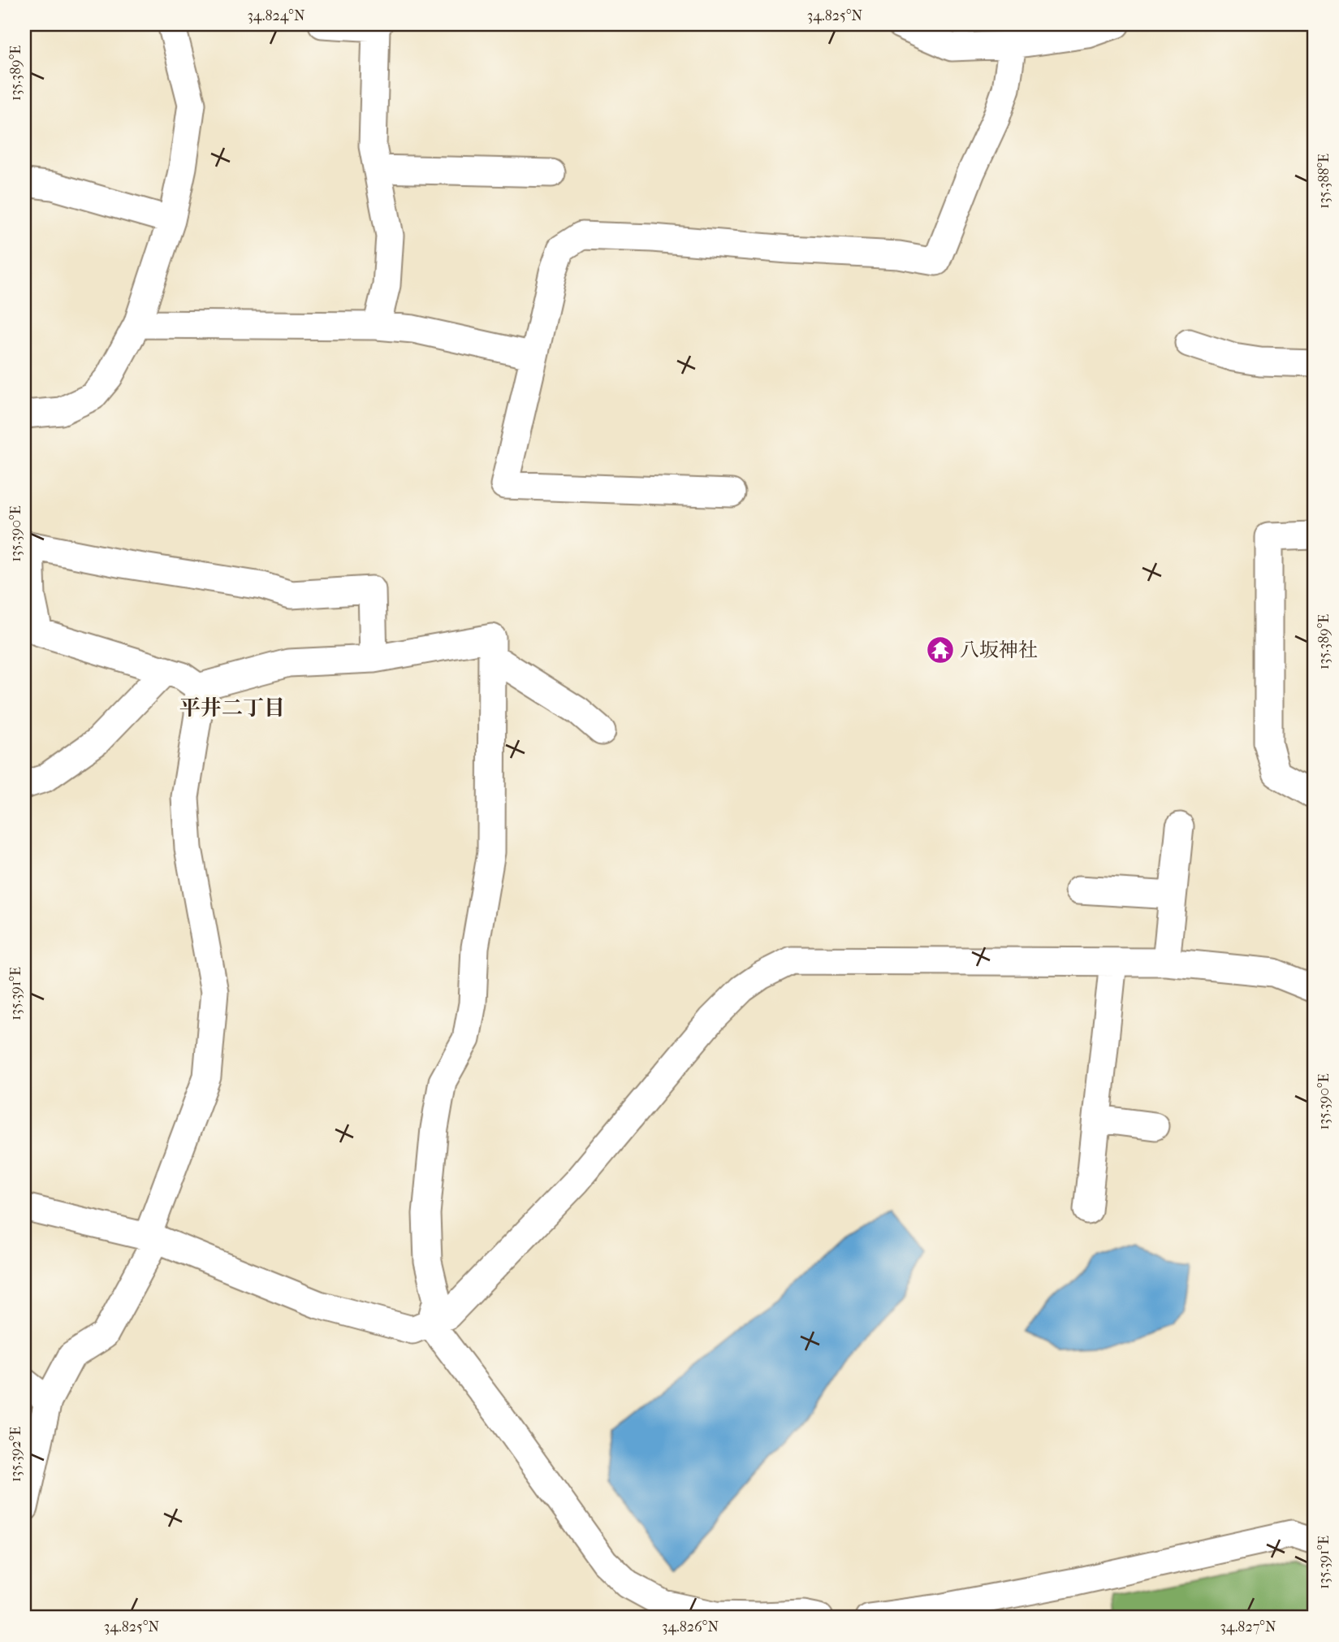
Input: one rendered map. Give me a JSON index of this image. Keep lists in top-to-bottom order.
{
  "districts": ["平井二丁目"],
  "places": {
    "temple": ["八坂神社"]
  },
  "coordinates": [
    "34.824°N",
    "34.825°N",
    "135.389°E",
    "135.388°E",
    "135.390°E",
    "135.391°E",
    "135.392°E",
    "34.826°N",
    "34.827°N"
  ]
}
